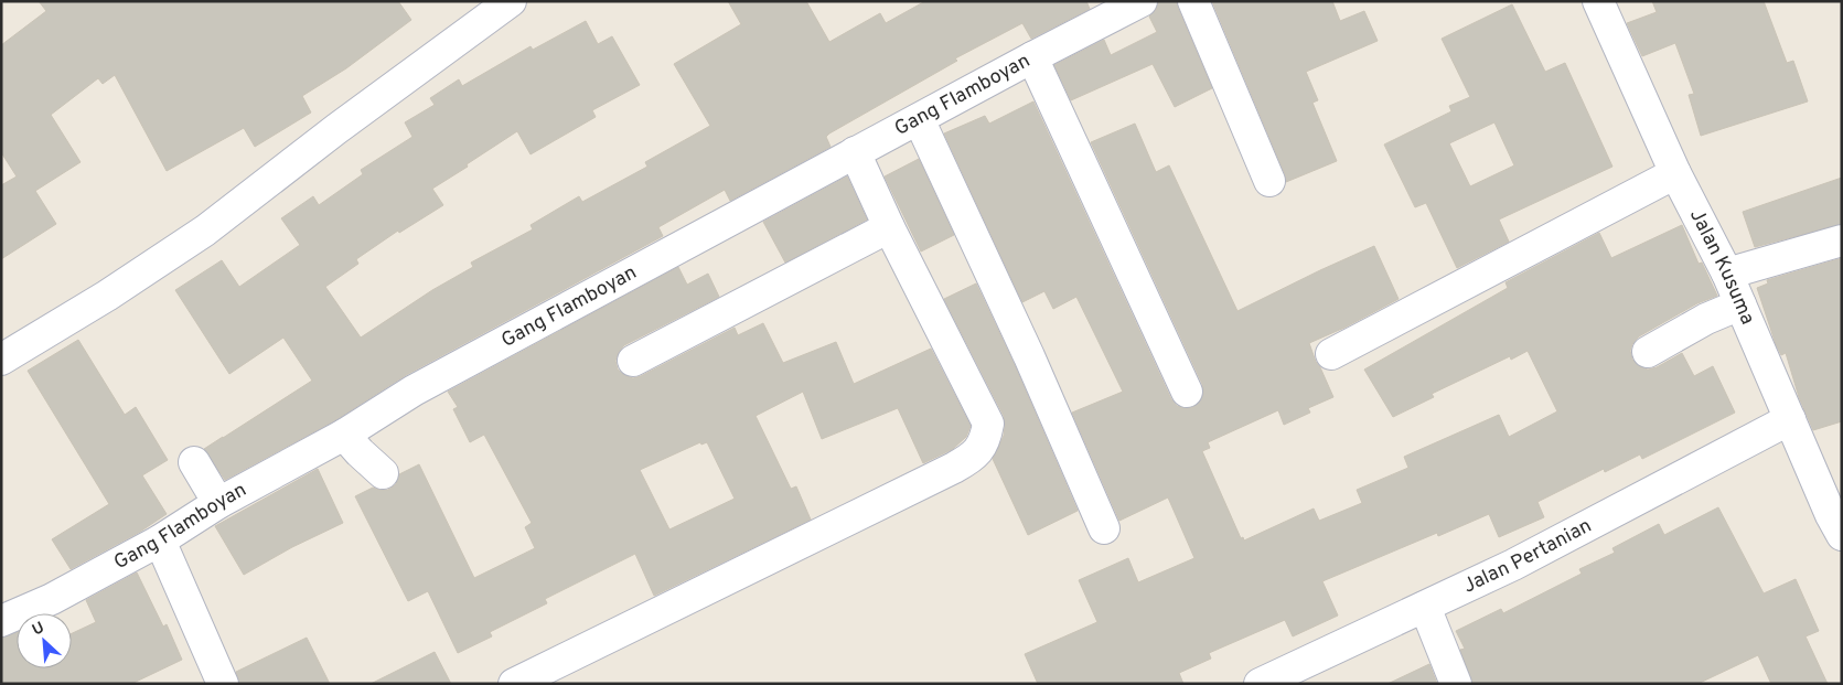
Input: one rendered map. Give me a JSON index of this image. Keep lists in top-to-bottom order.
{
  "streets": {
    "street": ["Gang Flamboyan", "Jalan Kusuma", "Jalan Pertanian"]
  },
  "crossings": [
    ["Jalan Kusuma", "Jalan Pertanian"]
  ],
  "north": "top left"
}
